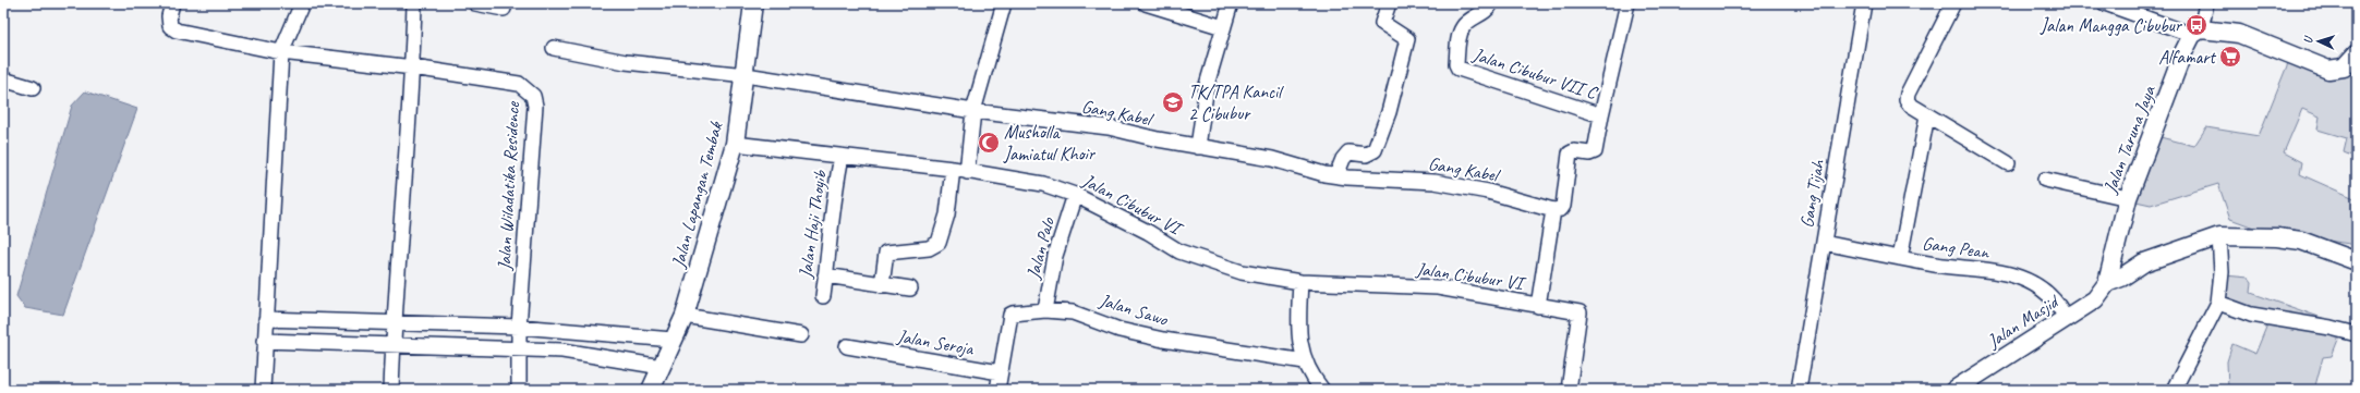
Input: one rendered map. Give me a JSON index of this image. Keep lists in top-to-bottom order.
{
  "streets": {
    "street": [
      "Jalan Cibubur VII C",
      "Gang Kabel",
      "Jalan Taruna Jaya",
      "Jalan Wiladatika Residence",
      "Gang Tijah",
      "Jalan Lapangan Tembak",
      "Jalan Cibubur VI",
      "Jalan Haji Thoyib",
      "Gang Pean",
      "Jalan Palo",
      "Jalan Sawo",
      "Jalan Masjid",
      "Jalan Seroja"
    ]
  },
  "crossings": [
    ["Gang Kabel", "Jalan Lapangan Tembak"],
    ["Jalan Taruna Jaya", "Jalan Masjid"],
    ["Gang Tijah", "Gang Pean"],
    ["Jalan Lapangan Tembak", "Jalan Cibubur VI"],
    ["Jalan Cibubur VI", "Jalan Haji Thoyib"],
    ["Jalan Cibubur VI", "Jalan Palo"],
    ["Gang Pean", "Jalan Masjid"],
    ["Jalan Palo", "Jalan Sawo"],
    ["Jalan Sawo", "Jalan Seroja"]
  ],
  "places": {
    "bus stop": ["Jalan Mangga Cibubur"],
    "supermarket": ["Alfamart"],
    "school or university": ["TK/TPA Kancil 2 Cibubur"],
    "mosque": ["Musholla Jamiatul Khoir"]
  },
  "north": "left"
}
